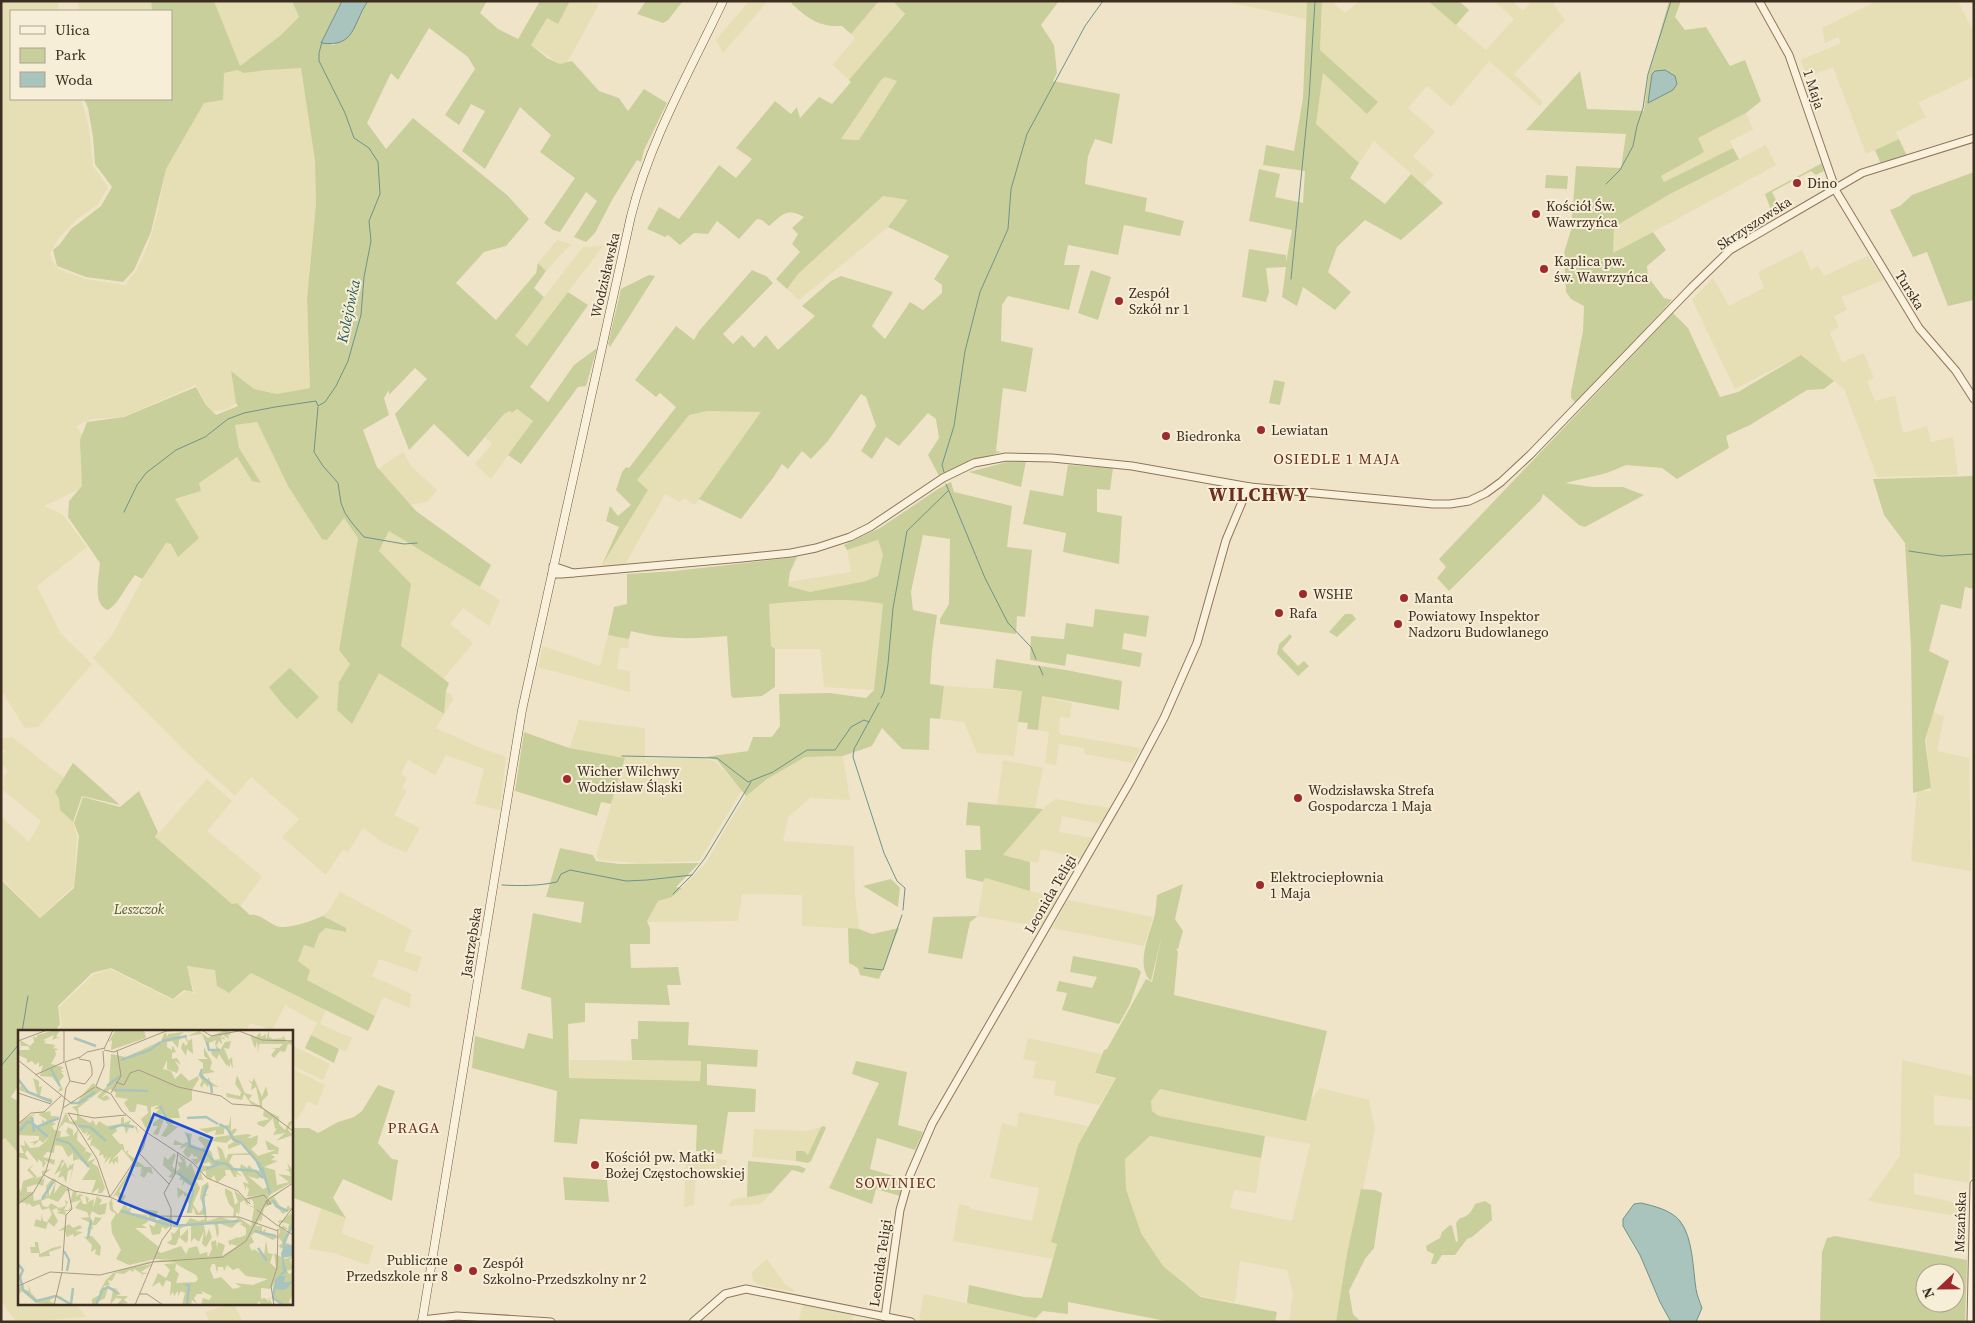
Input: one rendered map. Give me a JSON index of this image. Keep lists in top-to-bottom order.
{
  "streets": {
    "main road": ["Wodzisławska", "Jastrzębska"],
    "street": [
      "1 Maja",
      "Skrzyszowska",
      "Turska",
      "Leonida Teligi",
      "Mszańska"
    ]
  },
  "crossings": [
    ["1 Maja", "Skrzyszowska"],
    ["1 Maja", "Turska"],
    ["Skrzyszowska", "Wodzisławska"],
    ["Skrzyszowska", "Turska"],
    ["Skrzyszowska", "Leonida Teligi"],
    ["Skrzyszowska", "Jastrzębska"],
    ["Wodzisławska", "Jastrzębska"]
  ],
  "districts": [
    "OSIEDLE 1 MAJA",
    "WILCHWY",
    "PRAGA",
    "SOWINIEC"
  ],
  "water": ["Kolejówka"],
  "parks": ["Leszczok"],
  "places": [
    "Dino",
    "Kościół Św. Wawrzyńca",
    "Kaplica pw. św. Wawrzyńca",
    "Zespół Szkół nr 1",
    "Lewiatan",
    "Biedronka",
    "WSHE",
    "Manta",
    "Rafa",
    "Powiatowy Inspektor Nadzoru Budowlanego",
    "Wicher Wilchwy Wodzisław Śląski",
    "Wodzisławska Strefa Gospodarcza 1 Maja",
    "Elektrociepłownia 1 Maja",
    "Kościół pw. Matki Bożej Częstochowskiej",
    "Publiczne Przedszkole nr 8",
    "Zespół Szkolno-Przedszkolny nr 2"
  ],
  "legend": ["Ulica", "Park", "Woda"],
  "north": "left"
}
